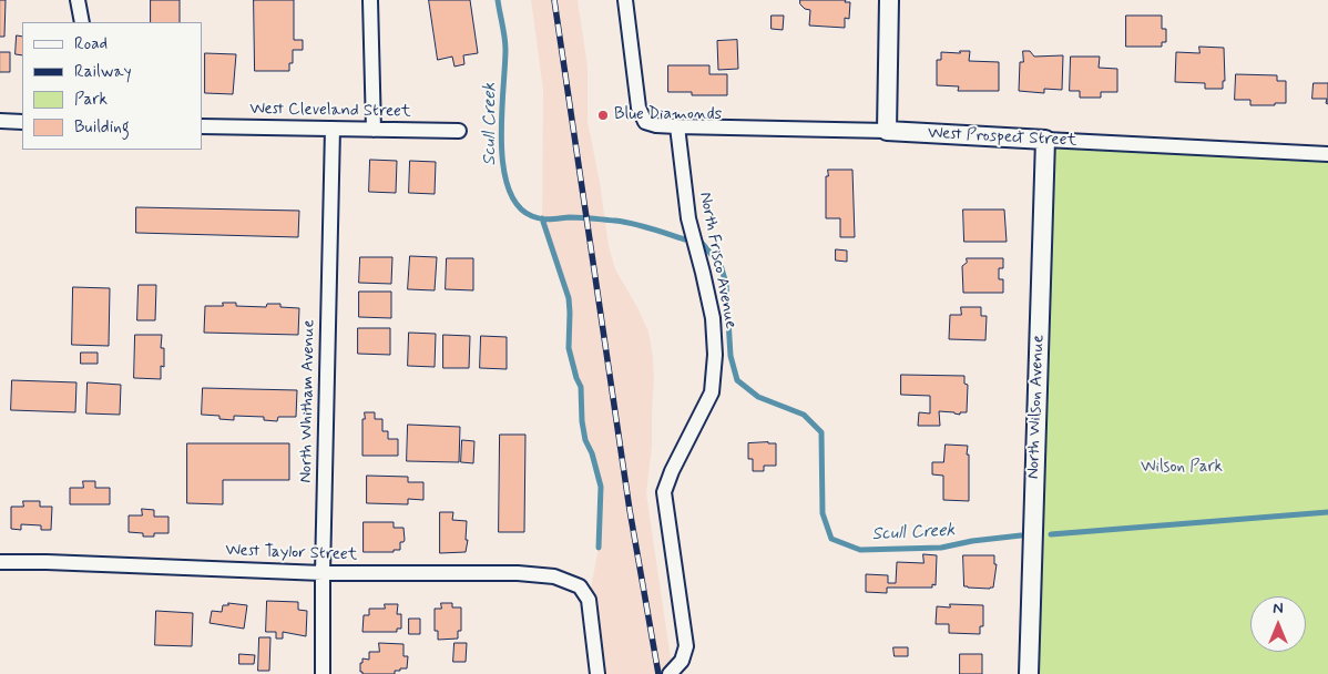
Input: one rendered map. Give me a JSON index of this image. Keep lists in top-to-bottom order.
{
  "streets": {
    "street": [
      "West Cleveland Street",
      "West Prospect Street",
      "North Frisco Avenue",
      "North Whitham Avenue",
      "North Wilson Avenue",
      "West Taylor Street"
    ]
  },
  "crossings": [
    ["West Cleveland Street", "North Whitham Avenue"],
    ["West Prospect Street", "North Frisco Avenue"],
    ["West Prospect Street", "North Wilson Avenue"],
    ["North Whitham Avenue", "West Taylor Street"]
  ],
  "water": ["Scull Creek"],
  "parks": ["Wilson Park"],
  "places": ["Blue Diamonds"],
  "legend": [
    "Road",
    "Railway",
    "Park",
    "Building"
  ],
  "north": "top"
}
